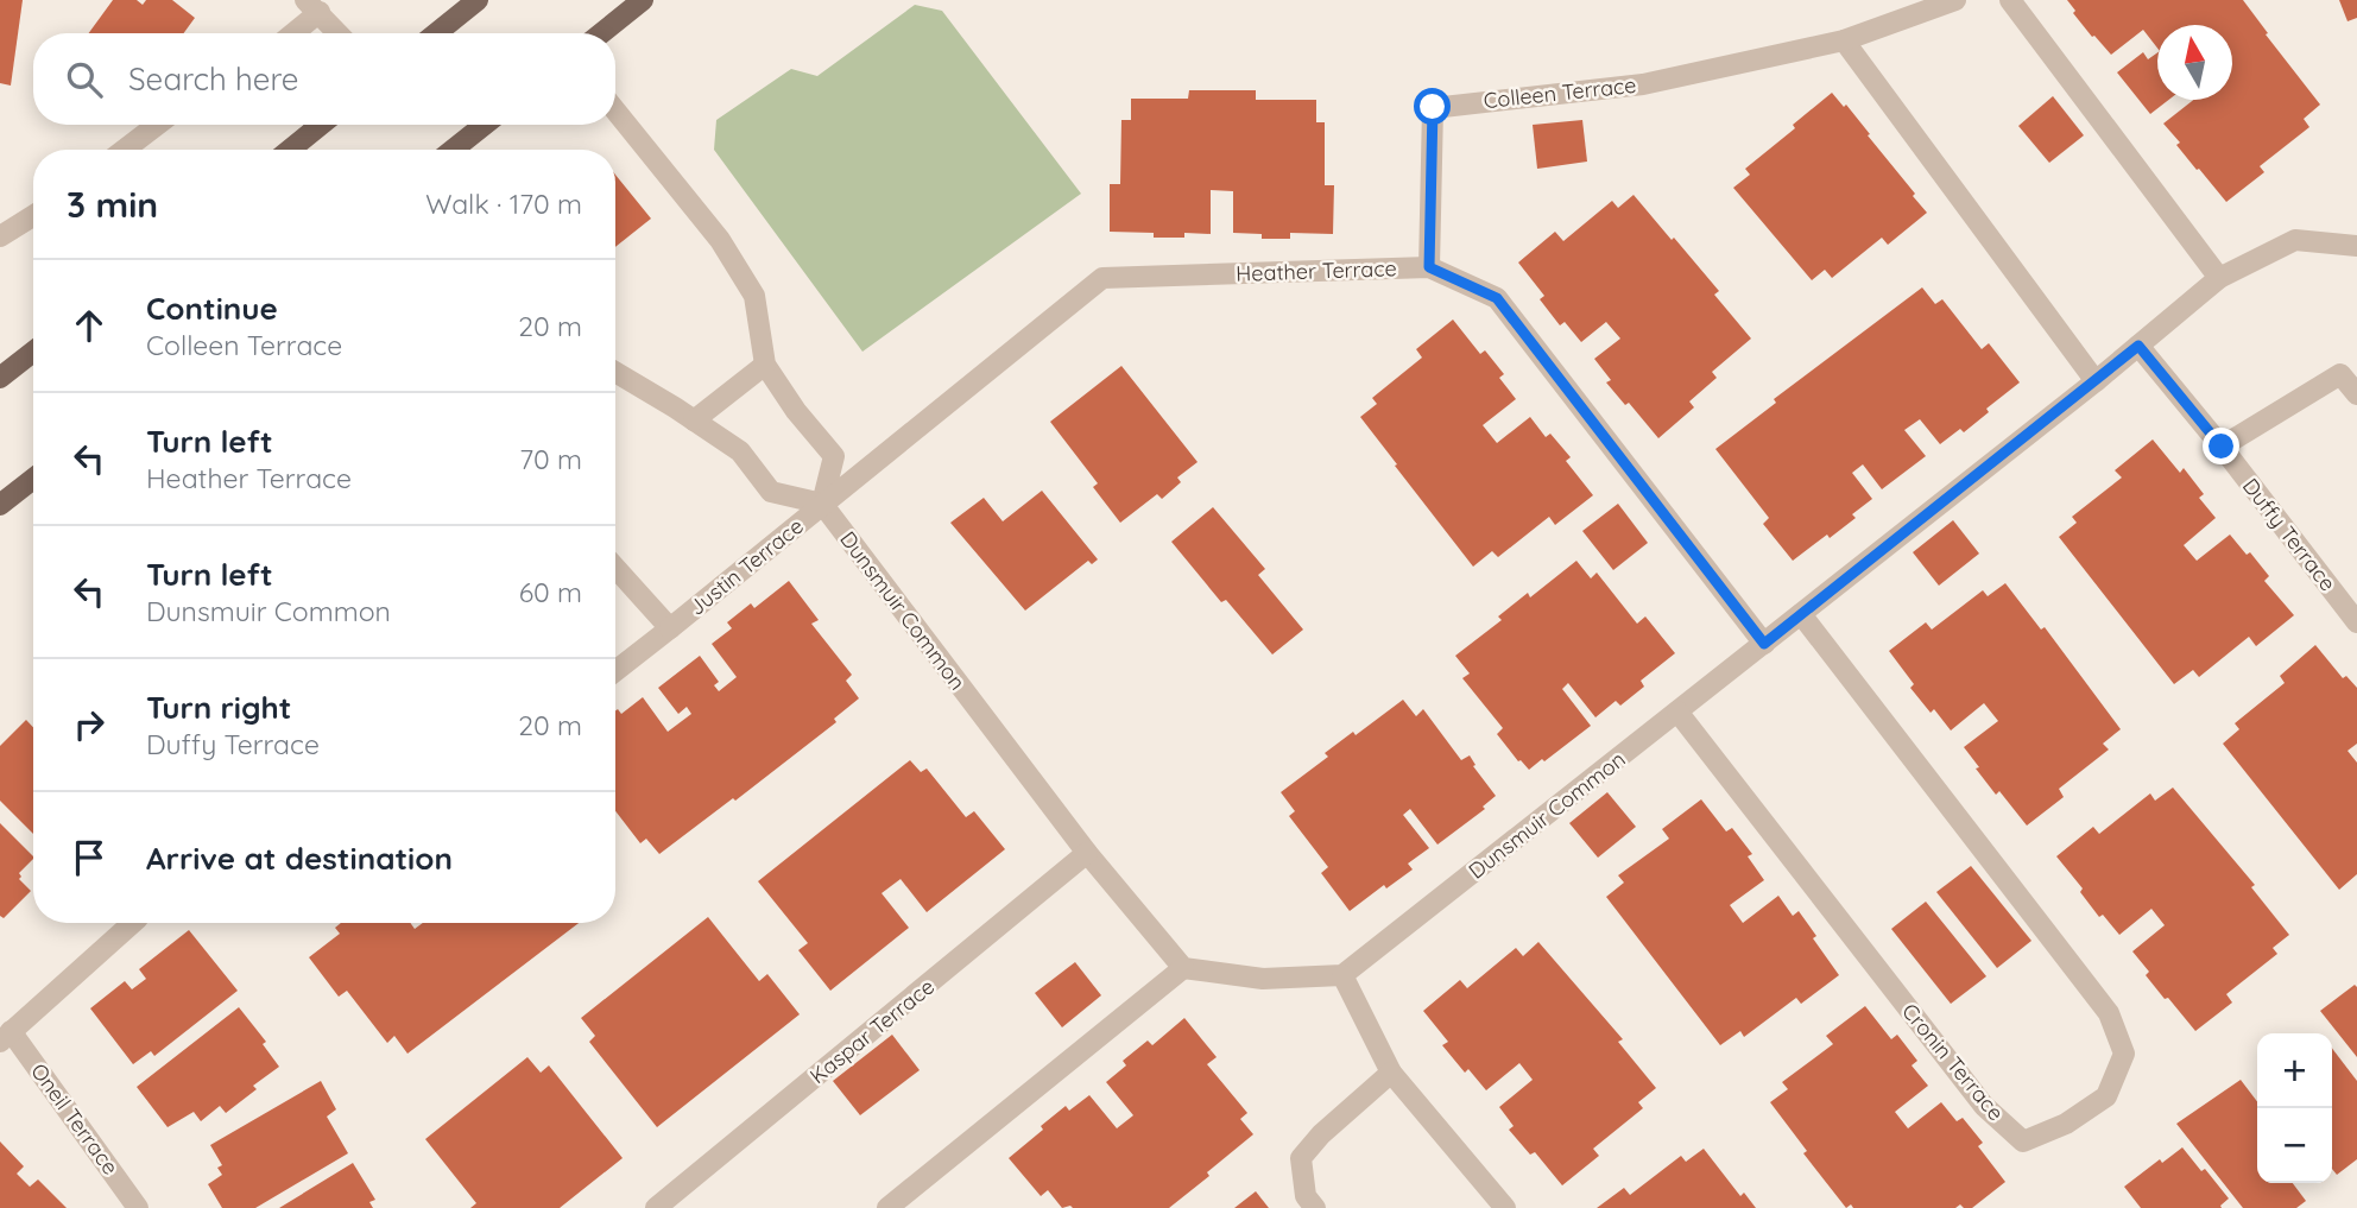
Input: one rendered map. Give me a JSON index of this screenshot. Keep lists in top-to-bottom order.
{
  "streets": {
    "street": [
      "Colleen Terrace",
      "Heather Terrace",
      "Duffy Terrace",
      "Justin Terrace",
      "Dunsmuir Common",
      "Kaspar Terrace",
      "Cronin Terrace",
      "Oneil Terrace"
    ]
  },
  "crossings": [
    ["Colleen Terrace", "Heather Terrace"],
    ["Heather Terrace", "Justin Terrace"],
    ["Heather Terrace", "Dunsmuir Common"],
    ["Duffy Terrace", "Dunsmuir Common"],
    ["Justin Terrace", "Dunsmuir Common"],
    ["Dunsmuir Common", "Kaspar Terrace"],
    ["Dunsmuir Common", "Cronin Terrace"]
  ],
  "north": "top",
  "page": {
    "search": "Search here",
    "heading": ["3 min", "Walk · 170 m"],
    "list": [
      ["Continue", "Colleen Terrace", "20 m"],
      ["Turn left", "Heather Terrace", "70 m"],
      ["Turn left", "Dunsmuir Common", "60 m"],
      ["Turn right", "Duffy Terrace", "20 m"],
      "Arrive at destination"
    ],
    "map_buttons": ["+", "−"]
  }
}
